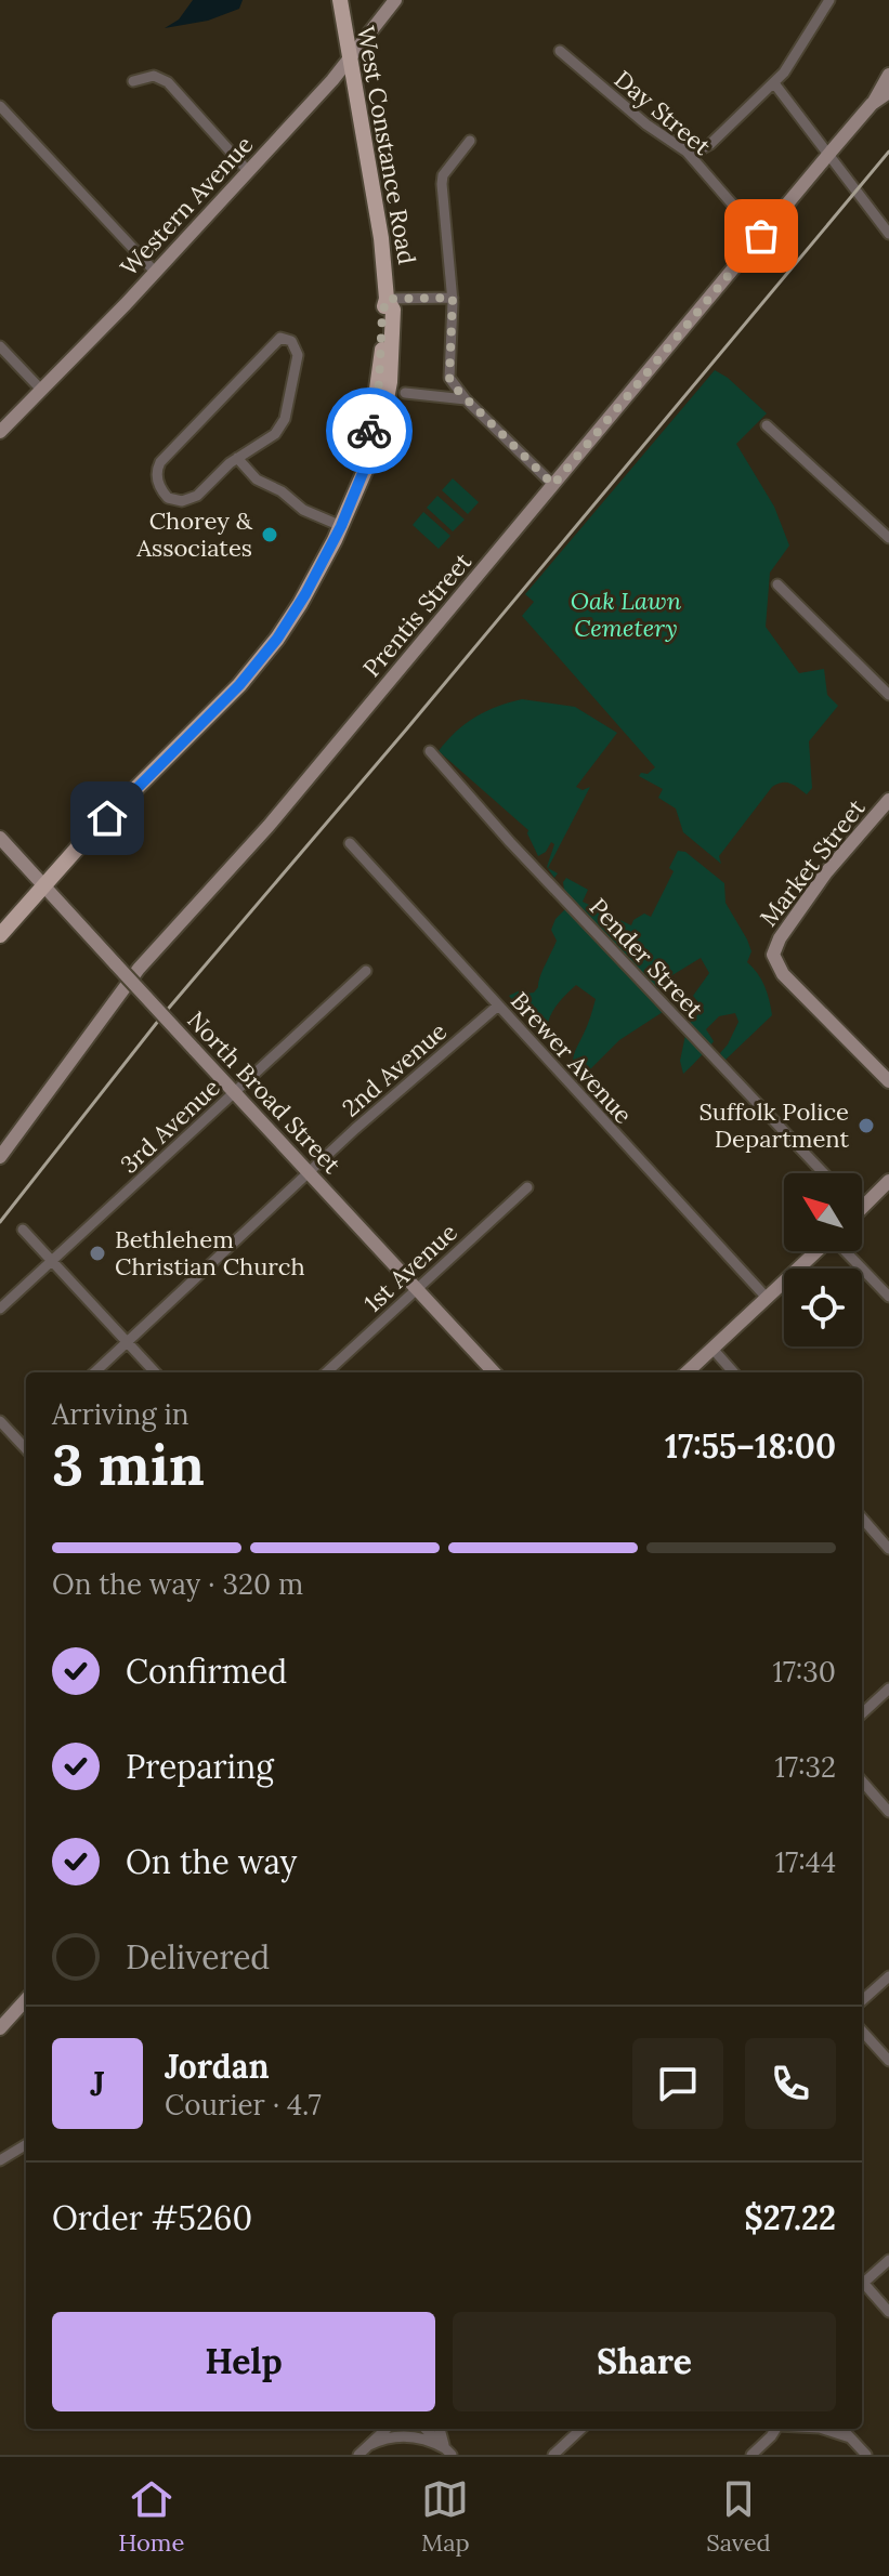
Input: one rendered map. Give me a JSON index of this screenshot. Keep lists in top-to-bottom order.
{
  "streets": {
    "main road": ["West Constance Road"],
    "street": [
      "Day Street",
      "Western Avenue",
      "Prentis Street",
      "Market Street",
      "Pender Street",
      "Brewer Avenue",
      "2nd Avenue",
      "North Broad Street",
      "3rd Avenue",
      "1st Avenue"
    ]
  },
  "crossings": [
    ["West Constance Road", "Western Avenue"],
    ["West Constance Road", "North Broad Street"],
    ["Brewer Avenue", "2nd Avenue"],
    ["2nd Avenue", "North Broad Street"],
    ["North Broad Street", "3rd Avenue"],
    ["North Broad Street", "1st Avenue"]
  ],
  "parks": ["Oak Lawn Cemetery"],
  "places": ["Chorey & Associates", "Suffolk Police Department", "Bethlehem Christian Church"],
  "north": "top left",
  "page": {
    "heading": ["3 min", "Arriving in", "17:55–18:00"],
    "panel": [
      "Jordan",
      "Courier · 4.7",
      "Order #5260",
      "$27.22"
    ],
    "bar": "On the way · 320 m",
    "list": [
      ["Confirmed", "17:30"],
      ["Preparing", "17:32"],
      ["On the way", "17:44"],
      "Delivered"
    ],
    "round": "J",
    "buttons": ["Help", "Share"],
    "tabs": ["Home", "Map", "Saved"]
  }
}
